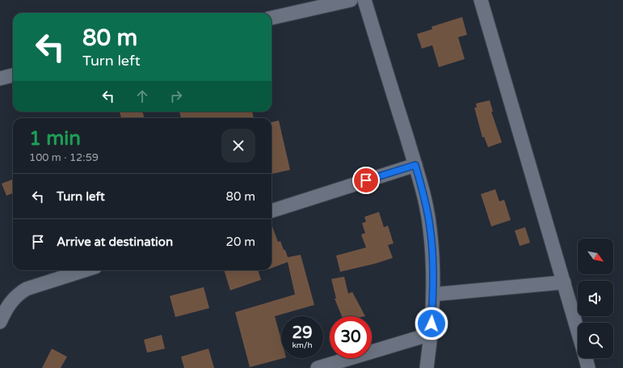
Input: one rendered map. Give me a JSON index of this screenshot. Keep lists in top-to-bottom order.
{
  "north": "bottom right",
  "page": {
    "turn": ["80 m", "Turn left"],
    "heading": ["1 min", "100 m · 12:59"],
    "list": [
      {
        "name": "Turn left",
        "value": "80 m"
      },
      {
        "name": "Arrive at destination",
        "value": "20 m"
      }
    ],
    "speed": "29 km/h",
    "limit": "30"
  }
}
